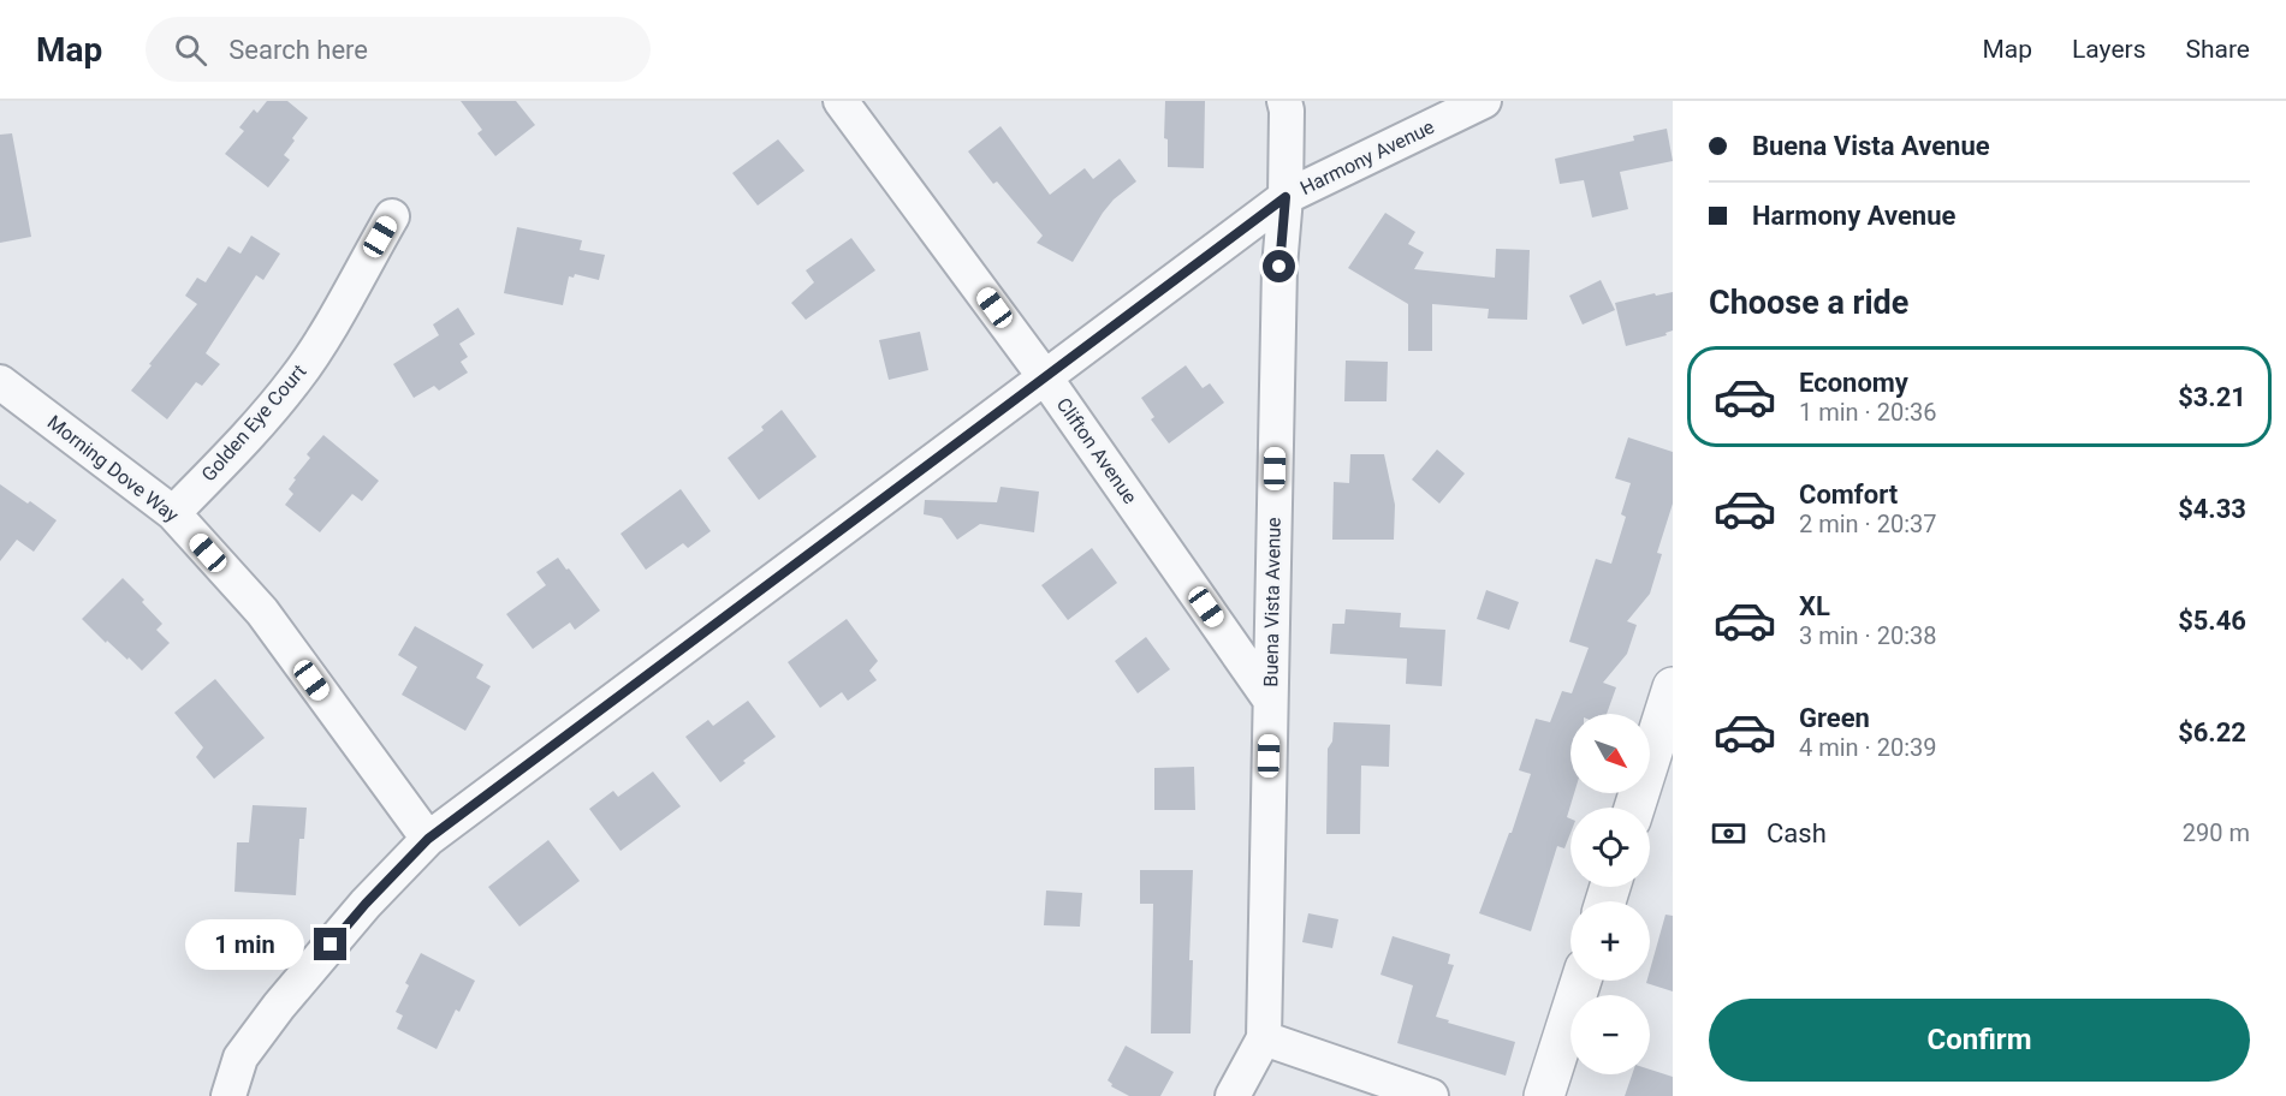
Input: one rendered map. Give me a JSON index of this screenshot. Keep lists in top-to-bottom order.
{
  "streets": {
    "street": [
      "Harmony Avenue",
      "Golden Eye Court",
      "Clifton Avenue",
      "Morning Dove Way",
      "Buena Vista Avenue"
    ]
  },
  "crossings": [
    ["Harmony Avenue", "Clifton Avenue"],
    ["Harmony Avenue", "Morning Dove Way"],
    ["Harmony Avenue", "Buena Vista Avenue"],
    ["Golden Eye Court", "Morning Dove Way"],
    ["Clifton Avenue", "Buena Vista Avenue"]
  ],
  "north": "bottom right",
  "page": {
    "header": "Map",
    "search": "Search here",
    "nav": ["Map", "Layers", "Share"],
    "banner": ["Buena Vista Avenue", "Harmony Avenue"],
    "heading": "Choose a ride",
    "list": [
      {
        "name": "Economy",
        "note": "1 min · 20:36",
        "value": "$3.21"
      },
      {
        "name": "Comfort",
        "note": "2 min · 20:37",
        "value": "$4.33"
      },
      {
        "name": "XL",
        "note": "3 min · 20:38",
        "value": "$5.46"
      },
      {
        "name": "Green",
        "note": "4 min · 20:39",
        "value": "$6.22"
      }
    ],
    "map_buttons": ["+", "−"],
    "pay": ["Cash", "290 m"],
    "bubble": "1 min",
    "buttons": "Confirm"
  }
}
